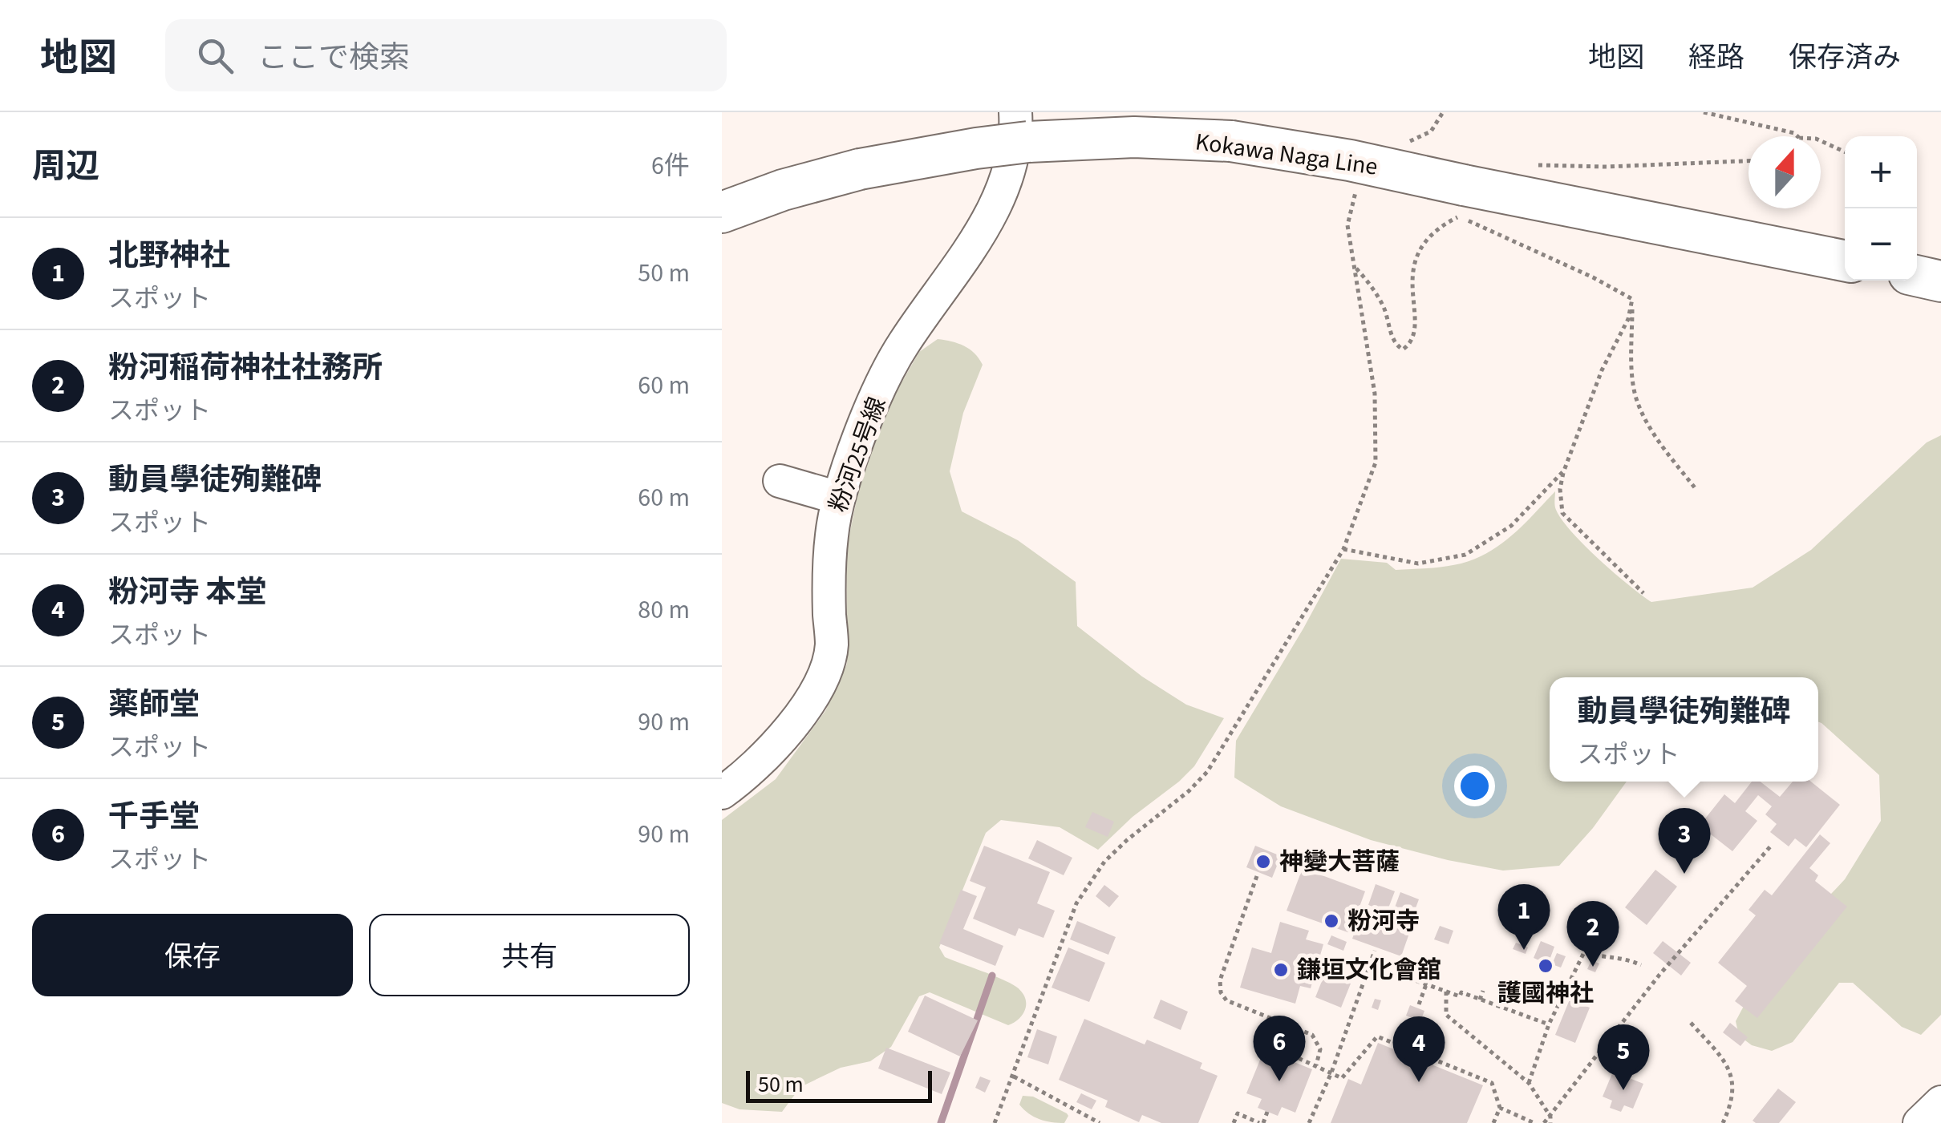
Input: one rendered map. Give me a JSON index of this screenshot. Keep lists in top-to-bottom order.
{
  "streets": {
    "main road": ["Kokawa Naga Line"],
    "street": ["粉河25号線"]
  },
  "crossings": [
    ["Kokawa Naga Line", "粉河25号線"]
  ],
  "places": [
    "神變大菩薩",
    "粉河寺",
    "護國神社",
    "鎌垣文化會舘"
  ],
  "scale_bar": "50 m",
  "north": "top",
  "page": {
    "header": "地図",
    "search": "ここで検索",
    "nav": ["地図", "経路", "保存済み"],
    "heading": ["周辺", "6件"],
    "map_buttons": ["+", "−"],
    "list": [
      {
        "mark": "1",
        "name": "北野神社",
        "note": "スポット",
        "value": "50 m"
      },
      {
        "mark": "2",
        "name": "粉河稲荷神社社務所",
        "note": "スポット",
        "value": "60 m"
      },
      {
        "mark": "3",
        "name": "動員學徒殉難碑",
        "note": "スポット",
        "value": "60 m"
      },
      {
        "mark": "4",
        "name": "粉河寺 本堂",
        "note": "スポット",
        "value": "80 m"
      },
      {
        "mark": "5",
        "name": "薬師堂",
        "note": "スポット",
        "value": "90 m"
      },
      {
        "mark": "6",
        "name": "千手堂",
        "note": "スポット",
        "value": "90 m"
      }
    ],
    "popup": ["動員學徒殉難碑", "スポット"],
    "pins": [
      "3",
      "1",
      "2",
      "6",
      "4",
      "5"
    ],
    "buttons": ["保存", "共有"],
    "scale": "50 m"
  }
}
